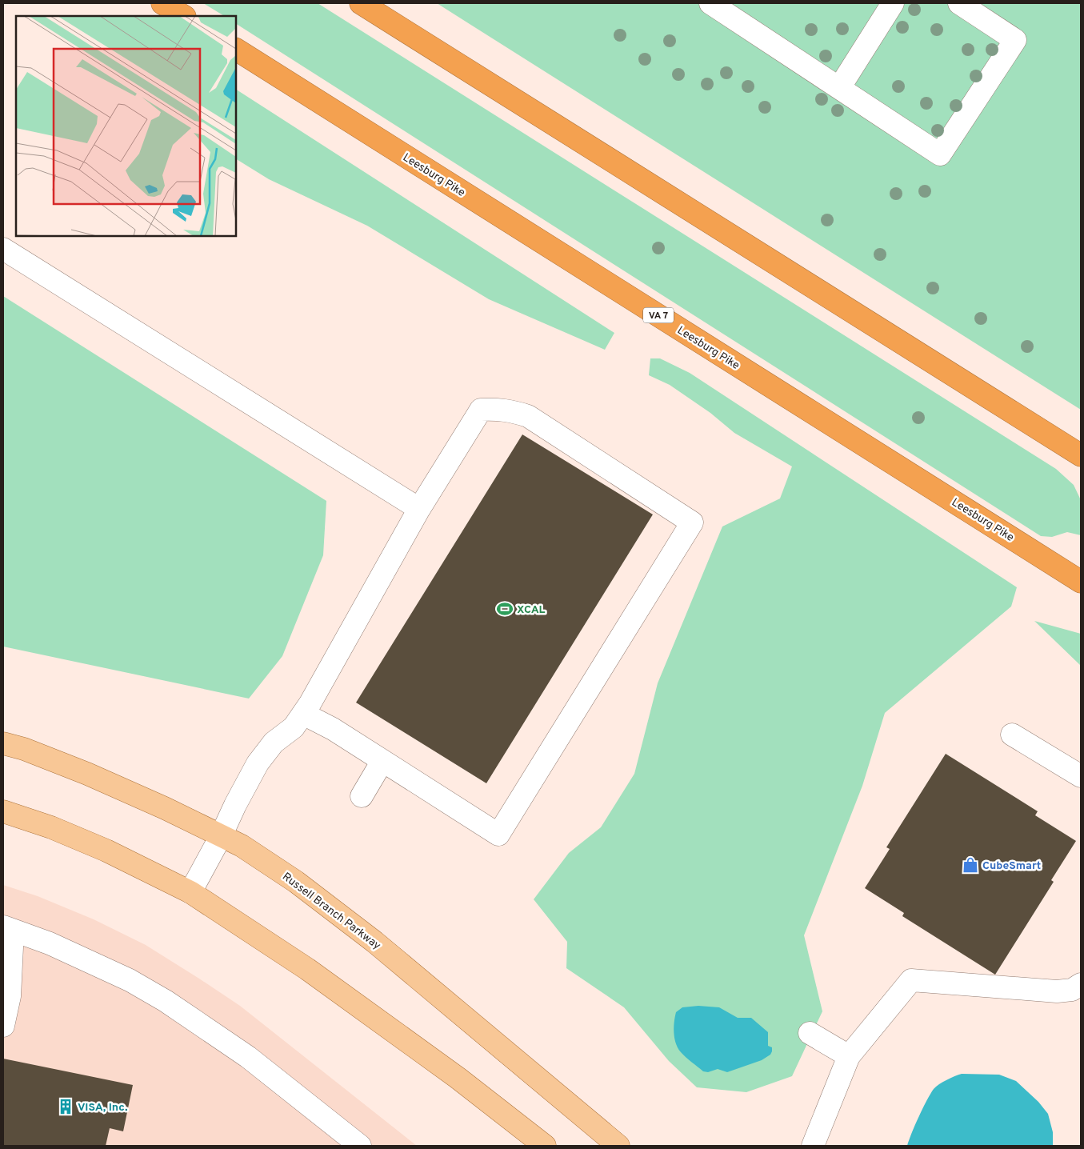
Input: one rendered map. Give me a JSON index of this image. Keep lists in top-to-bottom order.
{
  "streets": {
    "highway": ["Leesburg Pike", "VA 7"],
    "main road": ["Russell Branch Parkway"]
  },
  "places": {
    "sports": ["XCAL"],
    "shop": ["CubeSmart"],
    "building": ["VISA, Inc."]
  }
}
